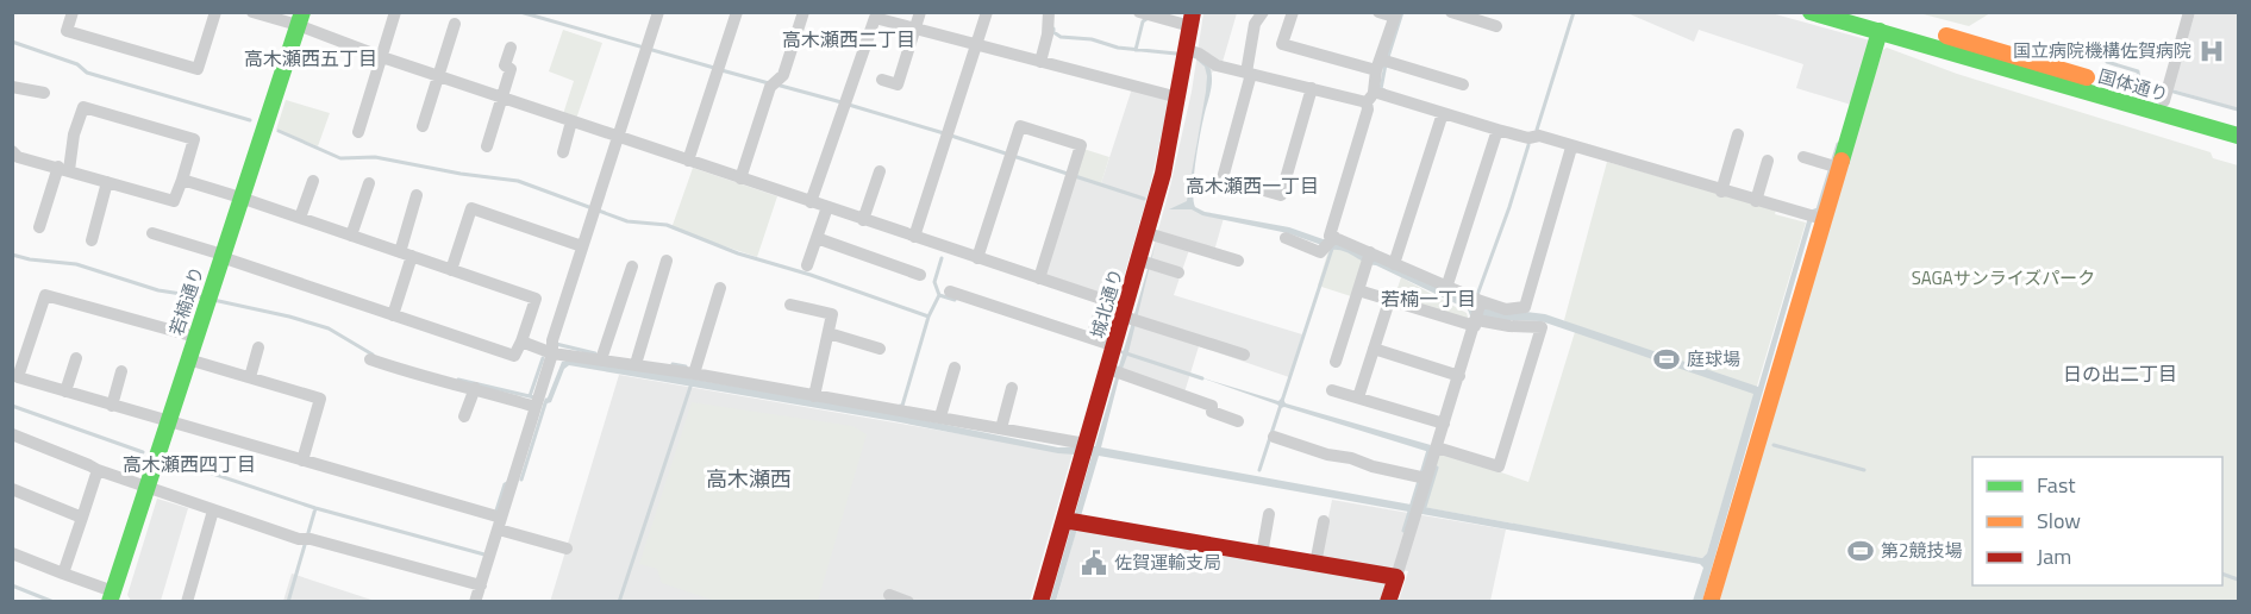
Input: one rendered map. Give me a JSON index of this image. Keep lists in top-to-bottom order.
{
  "streets": {
    "main road": ["国体通り", "若楠通り", "城北通り"]
  },
  "districts": [
    "高木瀬西二丁目",
    "高木瀬西五丁目",
    "高木瀬西一丁目",
    "若楠一丁目",
    "日の出二丁目",
    "高木瀬西四丁目",
    "高木瀬西"
  ],
  "parks": ["SAGAサンライズパーク"],
  "places": {
    "hospital": ["国立病院機構佐賀病院"],
    "sports": ["庭球場", "第2競技場"],
    "public building": ["佐賀運輸支局"]
  },
  "legend": ["Fast", "Slow", "Jam"]
}
